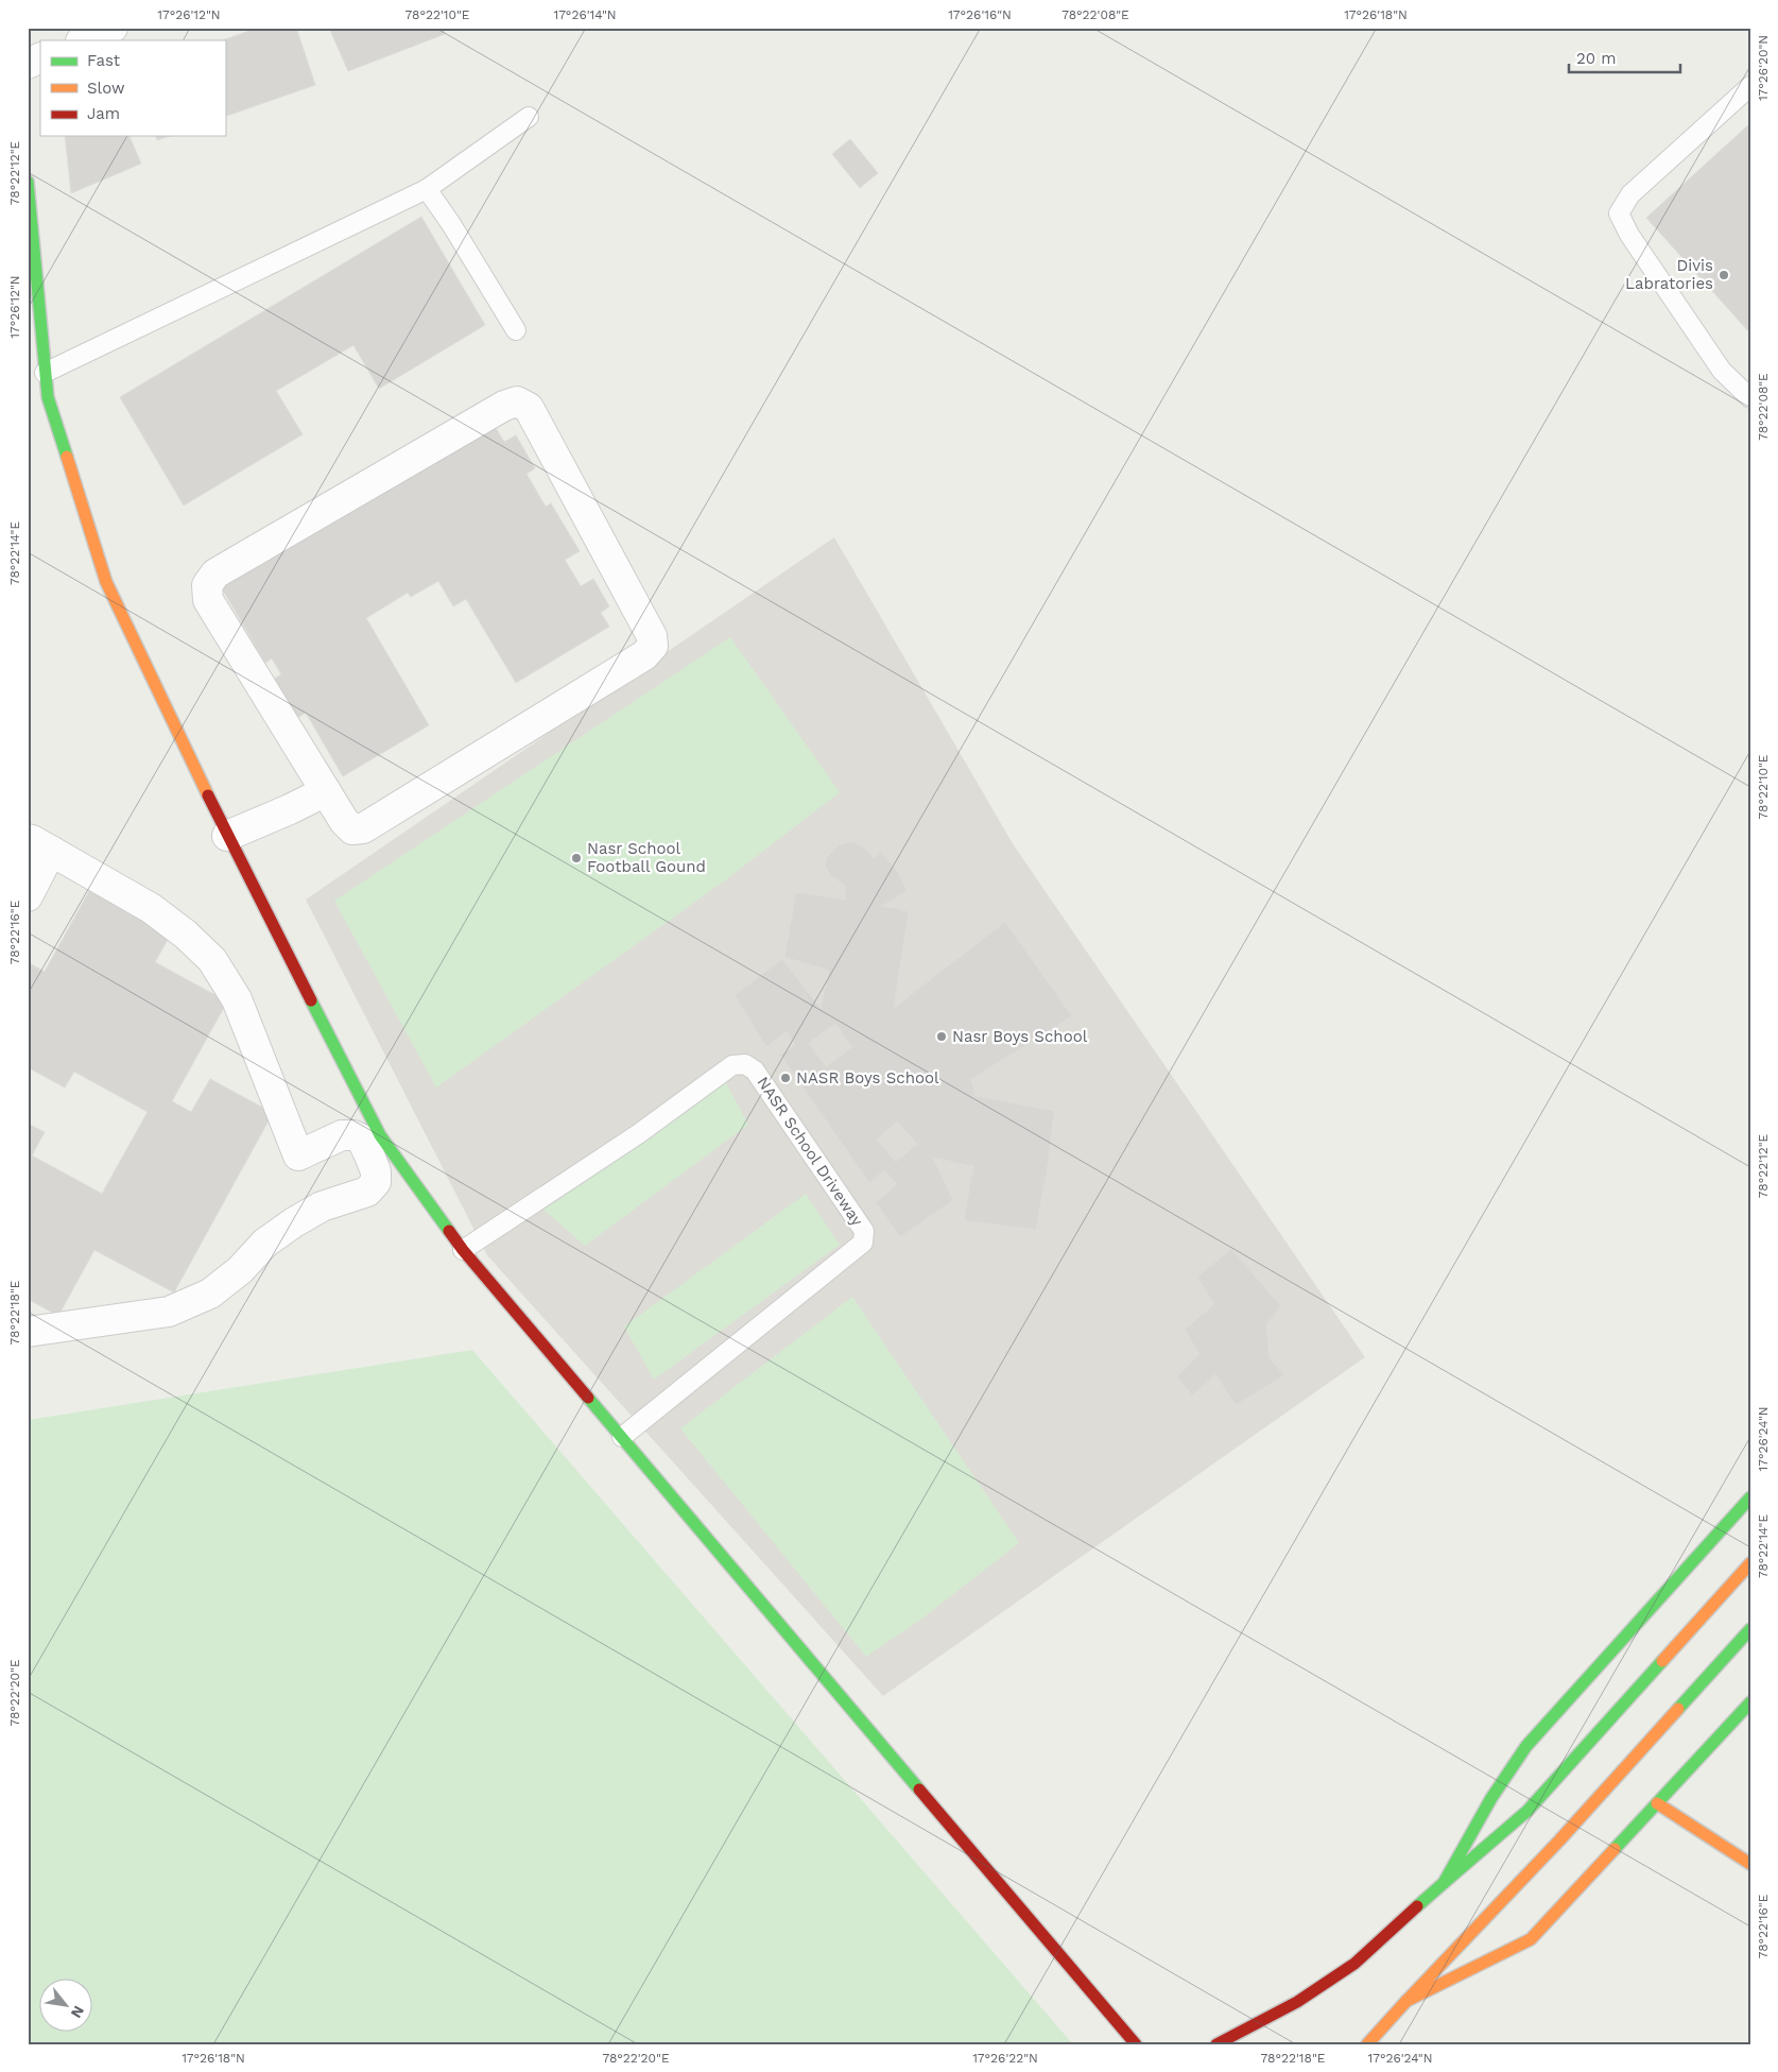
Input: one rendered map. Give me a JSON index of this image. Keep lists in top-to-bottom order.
{
  "streets": {
    "lane": ["NASR School Driveway"]
  },
  "places": [
    "Divis Labratories",
    "Nasr School Football Gound",
    "Nasr Boys School",
    "NASR Boys School"
  ],
  "legend": ["Fast", "Slow", "Jam"],
  "scale_bar": "20 m",
  "north": "bottom right",
  "coordinates": [
    "17°26'12\"N",
    "78°22'10\"E",
    "17°26'14\"N",
    "17°26'16\"N",
    "78°22'08\"E",
    "17°26'18\"N",
    "17°26'20\"N",
    "78°22'12\"E",
    "78°22'14\"E",
    "78°22'16\"E",
    "78°22'18\"E",
    "17°26'24\"N",
    "78°22'20\"E",
    "17°26'22\"N"
  ]
}
